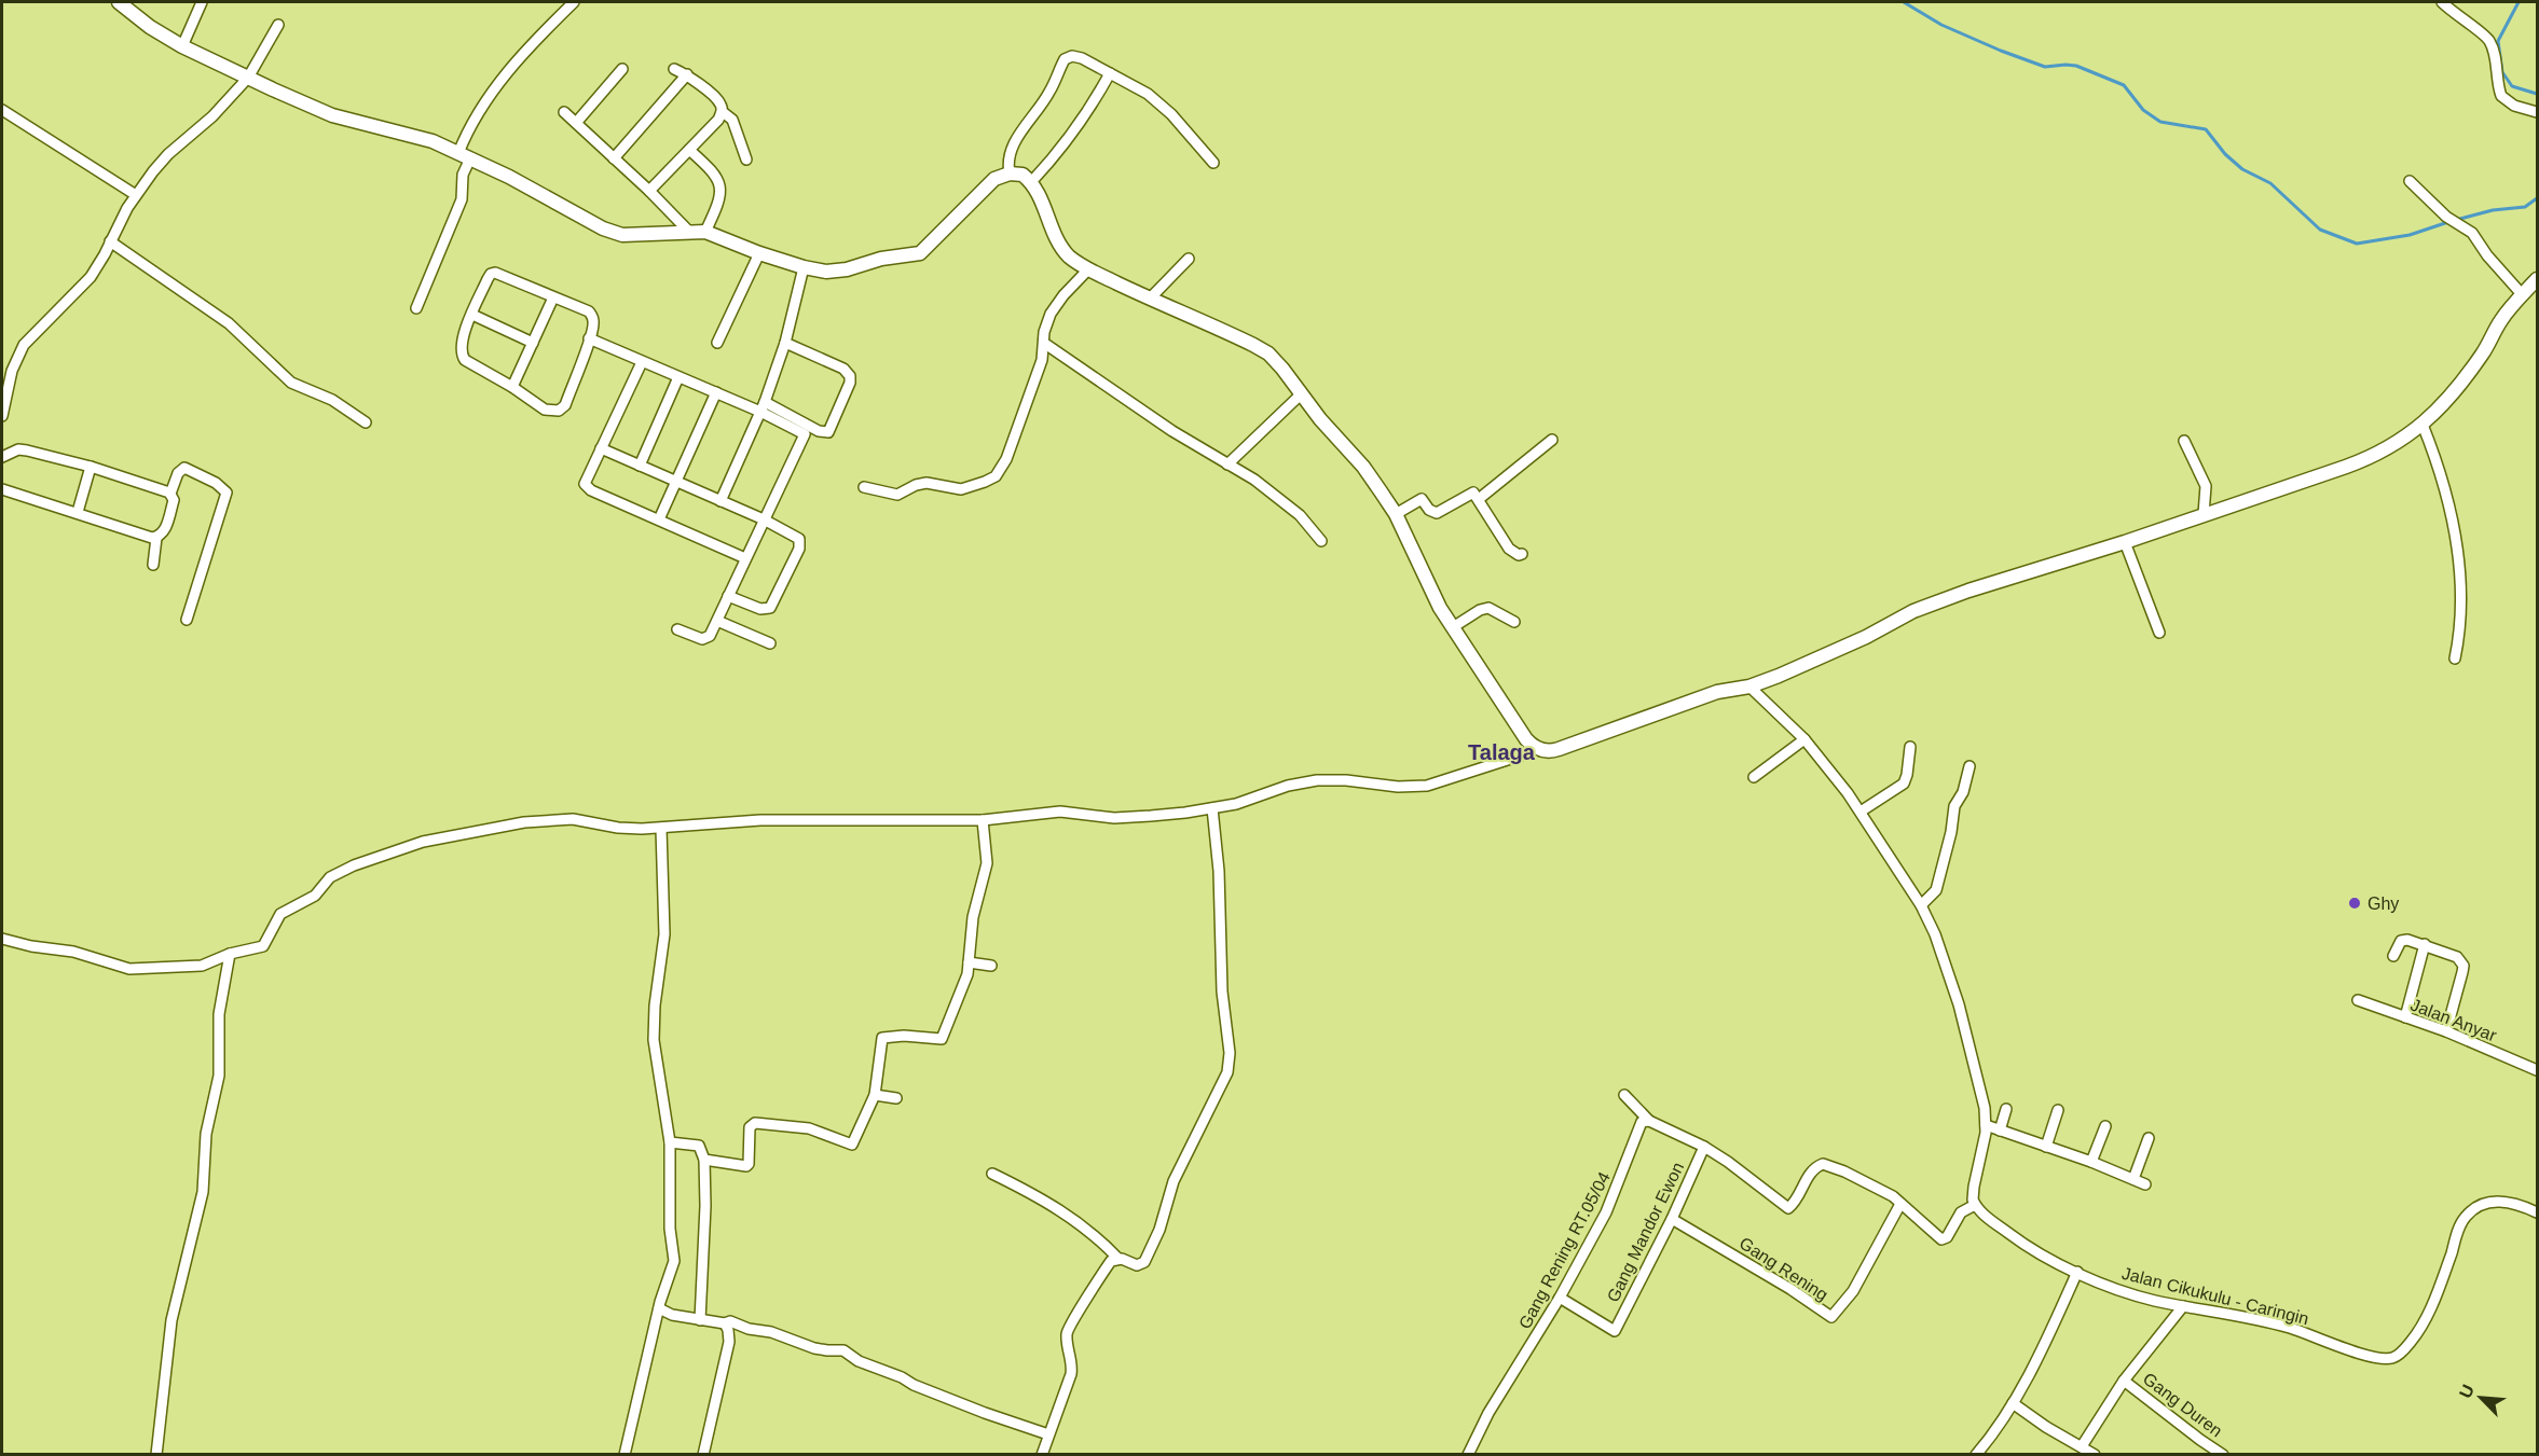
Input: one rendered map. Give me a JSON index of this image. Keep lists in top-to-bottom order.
{
  "streets": {
    "street": [
      "Jalan Anyar",
      "Gang Mandor Ewon",
      "Gang Rening RT.05/04",
      "Gang Rening",
      "Jalan Cikukulu - Caringin",
      "Gang Duren"
    ]
  },
  "crossings": [
    ["Gang Mandor Ewon", "Gang Rening RT.05/04"],
    ["Gang Mandor Ewon", "Gang Rening"],
    ["Jalan Cikukulu - Caringin", "Gang Duren"]
  ],
  "districts": ["Talaga"],
  "places": ["Ghy"],
  "north": "top left"
}
